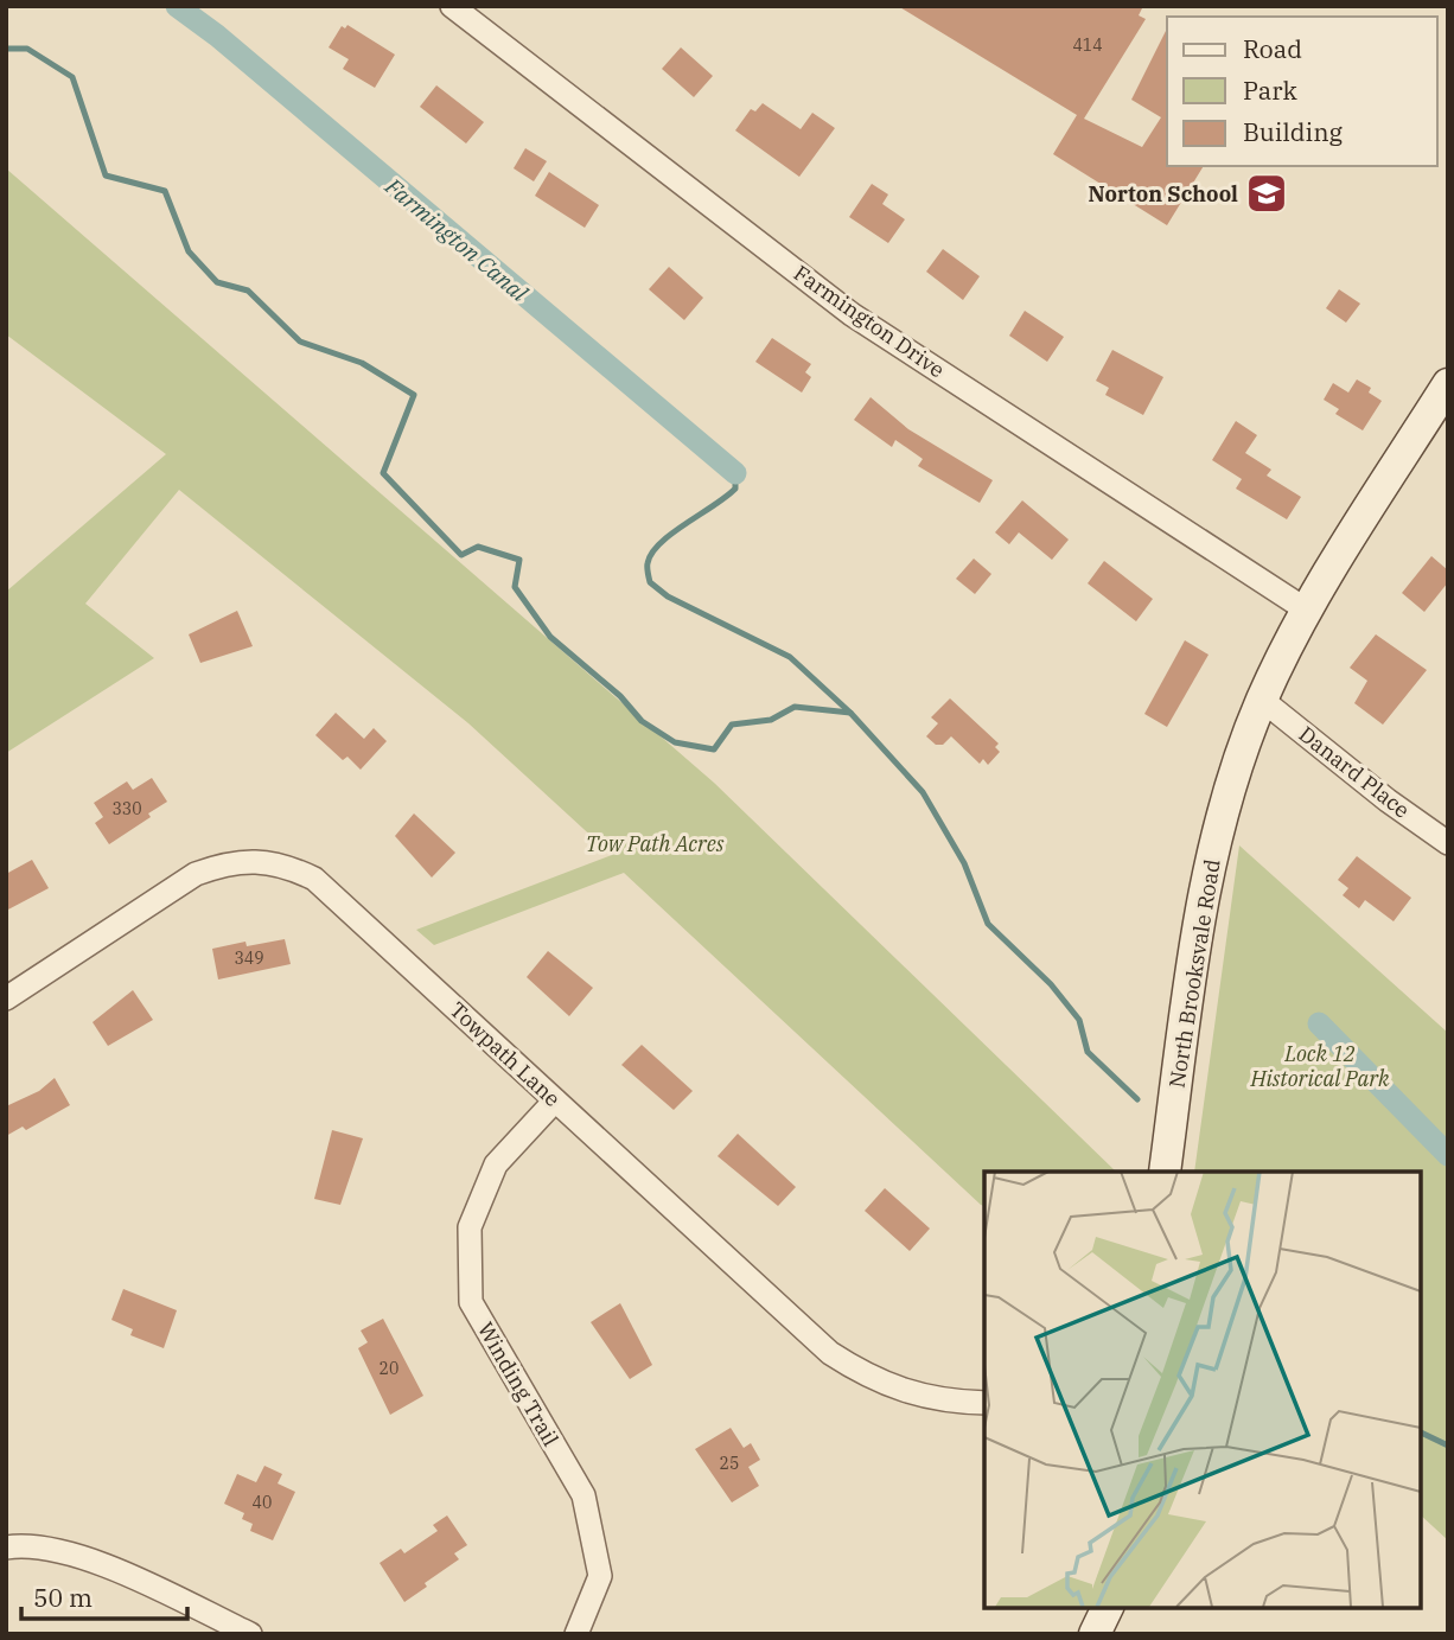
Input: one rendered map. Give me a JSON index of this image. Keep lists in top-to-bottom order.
{
  "streets": {
    "main road": ["North Brooksvale Road"],
    "street": [
      "Farmington Drive",
      "Danard Place",
      "Towpath Lane",
      "Winding Trail"
    ]
  },
  "crossings": [
    ["Farmington Drive", "North Brooksvale Road"],
    ["Danard Place", "North Brooksvale Road"],
    ["Towpath Lane", "Winding Trail"]
  ],
  "water": ["Farmington Canal"],
  "parks": ["Tow Path Acres", "Lock 12 Historical Park"],
  "places": {
    "school or university": ["Norton School"]
  },
  "house_numbers": [
    "414",
    "330",
    "349",
    "20",
    "25",
    "40"
  ],
  "legend": ["Road", "Park", "Building"],
  "scale_bar": "50 m"
}
